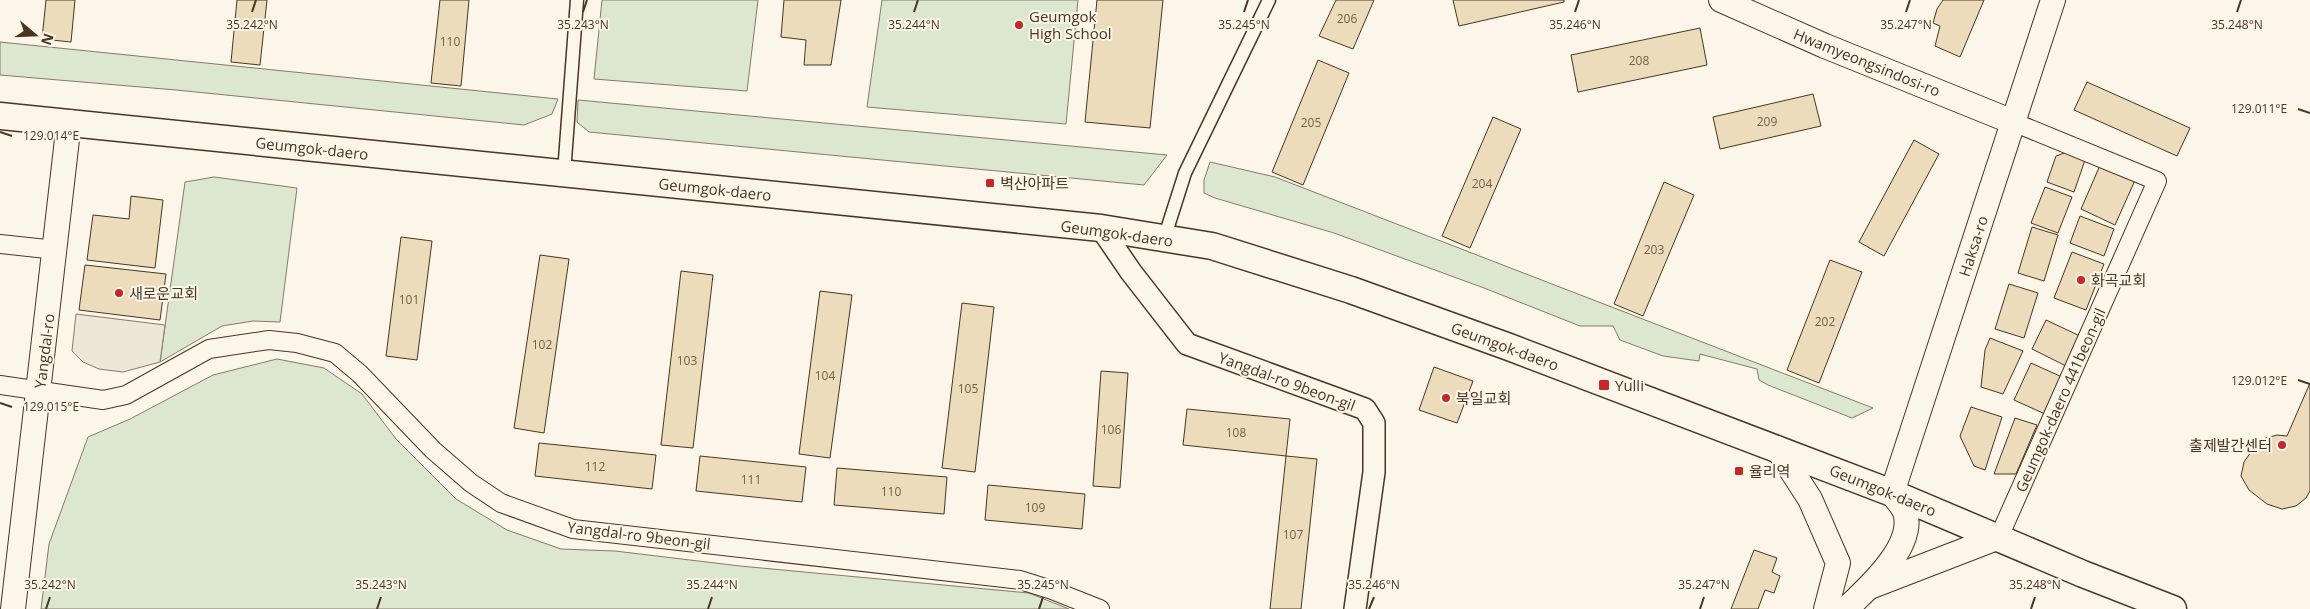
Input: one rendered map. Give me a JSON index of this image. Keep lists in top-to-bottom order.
{
  "streets": {
    "main road": [
      "Hwamyeongsindosi-ro",
      "Geumgok-daero",
      "Haksa-ro",
      "Yangdal-ro"
    ],
    "street": ["Yangdal-ro 9beon-gil", "Geumgok-daero 441beon-gil"]
  },
  "crossings": [
    ["Hwamyeongsindosi-ro", "Haksa-ro"],
    ["Hwamyeongsindosi-ro", "Geumgok-daero 441beon-gil"],
    ["Geumgok-daero", "Haksa-ro"],
    ["Geumgok-daero", "Yangdal-ro"],
    ["Geumgok-daero", "Yangdal-ro 9beon-gil"],
    ["Geumgok-daero", "Geumgok-daero 441beon-gil"],
    ["Haksa-ro", "Geumgok-daero 441beon-gil"],
    ["Yangdal-ro", "Yangdal-ro 9beon-gil"]
  ],
  "places": {
    "other": [
      "Geumgok High School",
      "화곡교회",
      "새로운교회",
      "북일교회",
      "출제발간센터"
    ],
    "transit": ["벽산아파트", "Yulli", "율리역"]
  },
  "house_numbers": [
    "206",
    "110",
    "208",
    "209",
    "205",
    "204",
    "203",
    "101",
    "202",
    "102",
    "103",
    "104",
    "105",
    "106",
    "108",
    "112",
    "111",
    "110",
    "109",
    "107"
  ],
  "north": "right",
  "coordinates": [
    "35.242°N",
    "35.243°N",
    "35.244°N",
    "35.245°N",
    "35.246°N",
    "35.247°N",
    "35.248°N",
    "129.011°E",
    "129.014°E",
    "129.012°E",
    "129.015°E"
  ]
}
